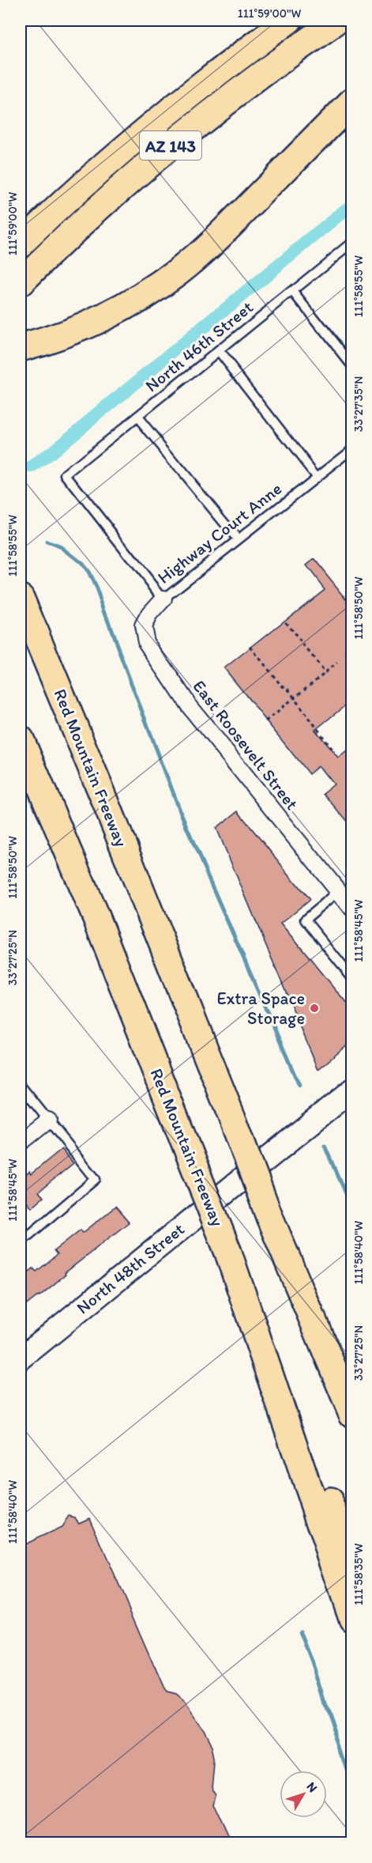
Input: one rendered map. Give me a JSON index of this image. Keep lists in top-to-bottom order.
{
  "streets": {
    "highway": ["AZ 143", "Red Mountain Freeway"],
    "street": ["East Roosevelt Street", "North 48th Street"],
    "lane": ["North 46th Street", "Highway Court Anne"]
  },
  "crossings": [
    ["North 46th Street", "Highway Court Anne"],
    ["Highway Court Anne", "East Roosevelt Street"]
  ],
  "places": ["Extra Space Storage"],
  "north": "top right",
  "coordinates": [
    "111°59'00\"W",
    "111°58'55\"W",
    "33°27'35\"N",
    "111°58'50\"W",
    "111°58'45\"W",
    "33°27'25\"N",
    "111°58'40\"W",
    "111°58'35\"W"
  ]
}
